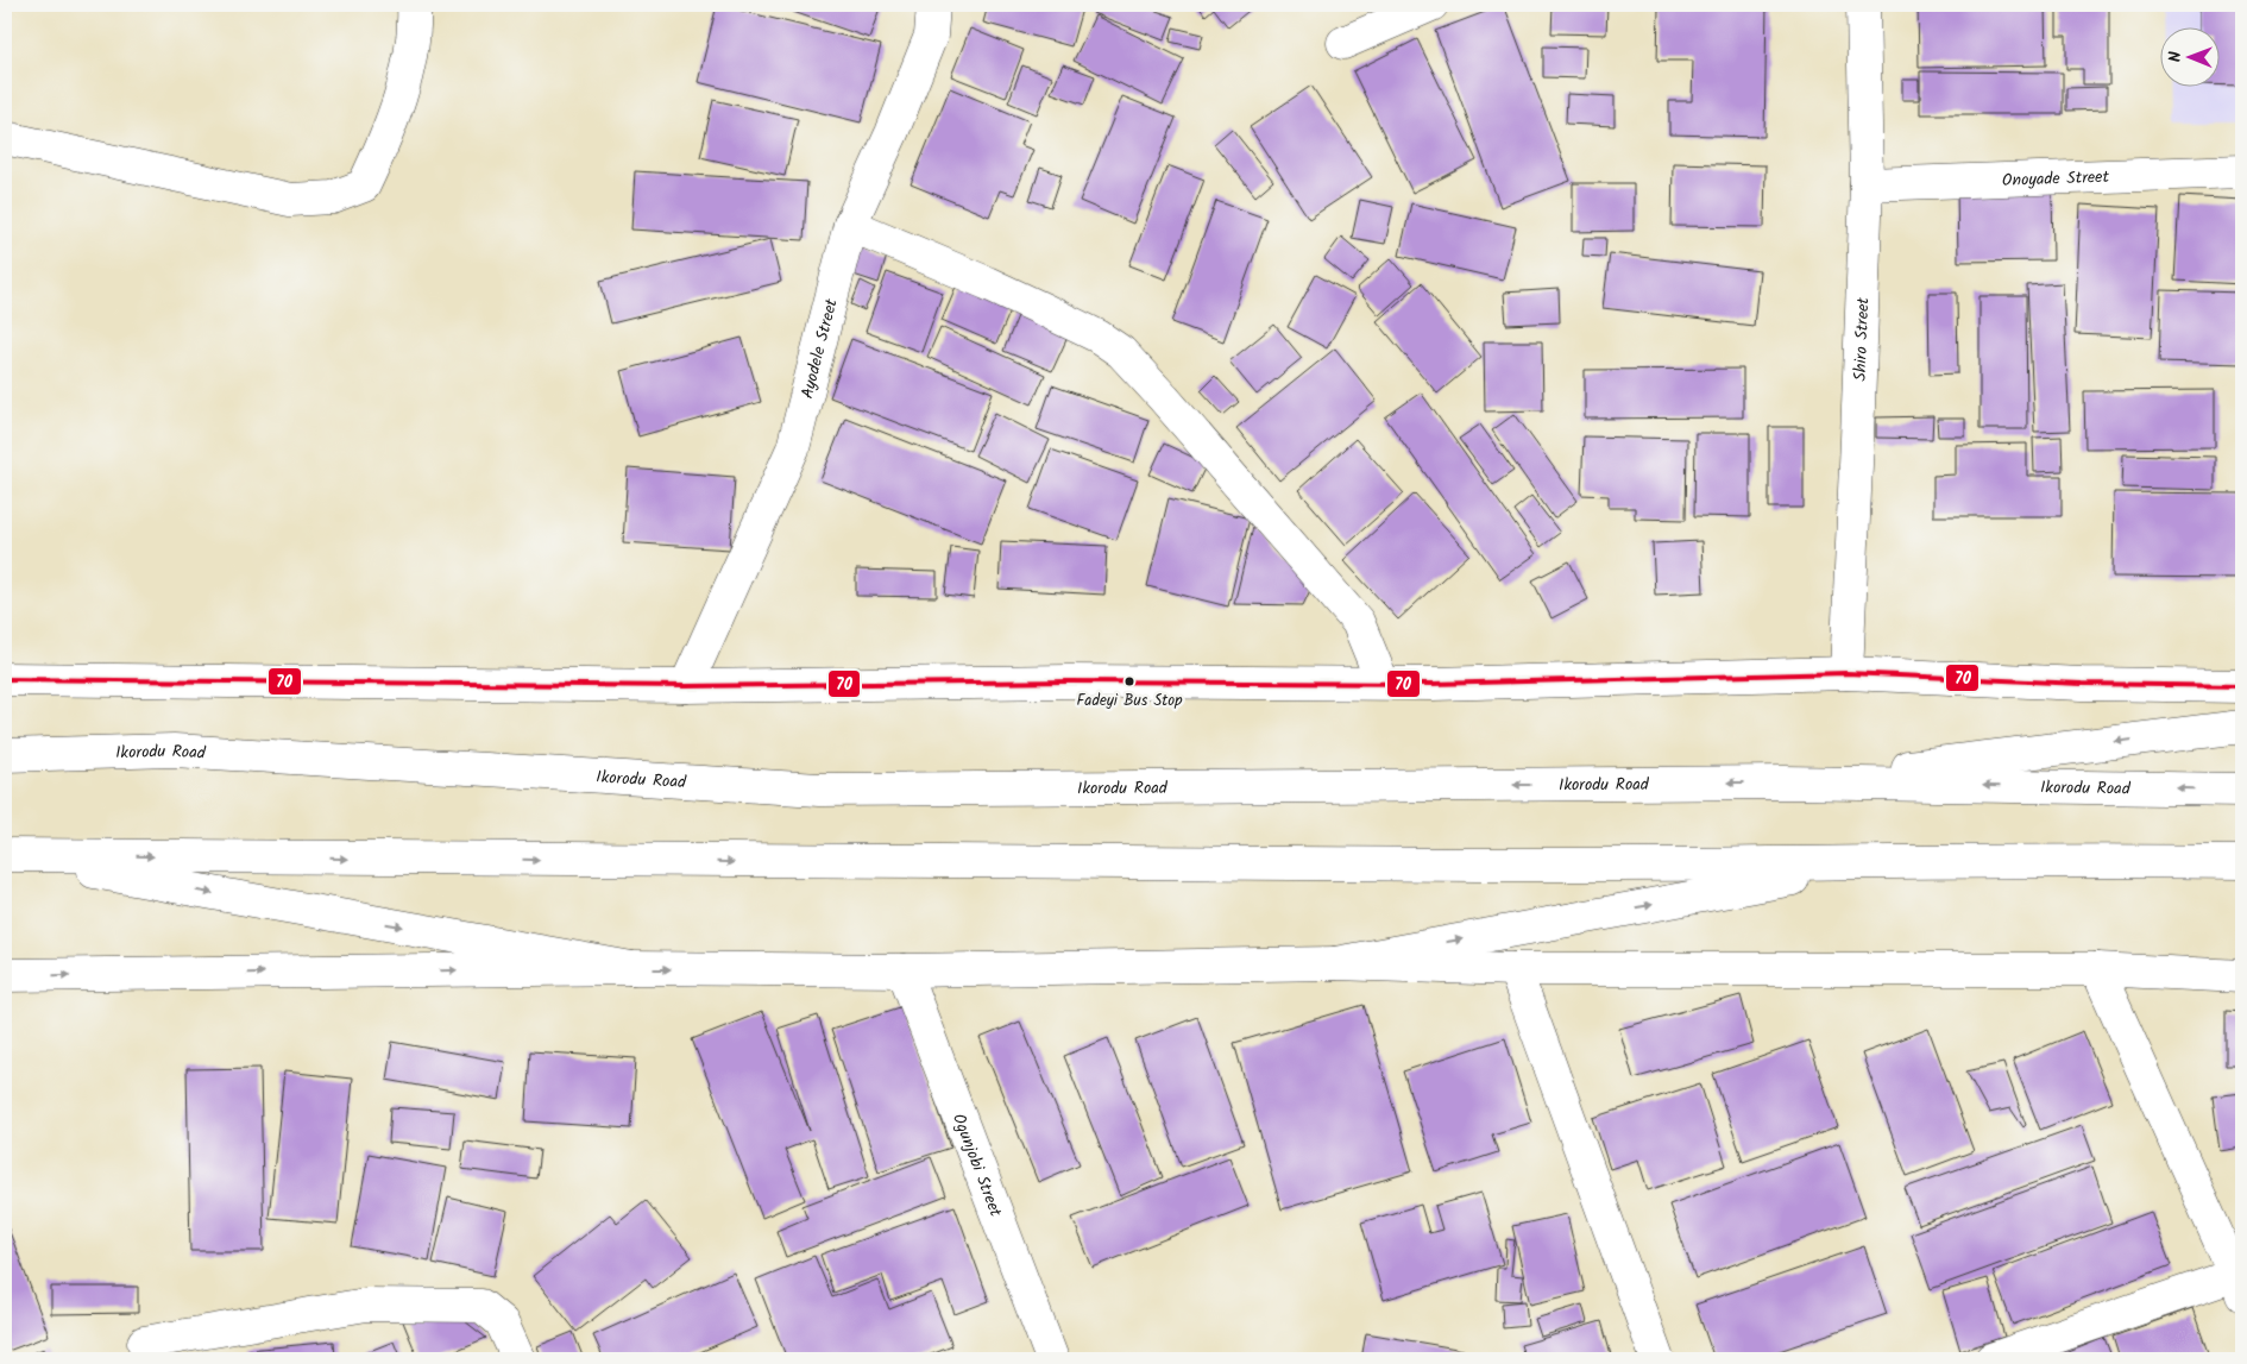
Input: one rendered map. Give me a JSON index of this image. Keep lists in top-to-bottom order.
{
  "streets": {
    "main road": [
      "Onoyade Street",
      "Shiro Street",
      "Ayodele Street",
      "Ikorodu Road",
      "Ogunjobi Street"
    ]
  },
  "crossings": [
    ["Onoyade Street", "Shiro Street"]
  ],
  "places": ["Fadeyi Bus Stop"],
  "lines": ["transit line 70"],
  "north": "left"
}
